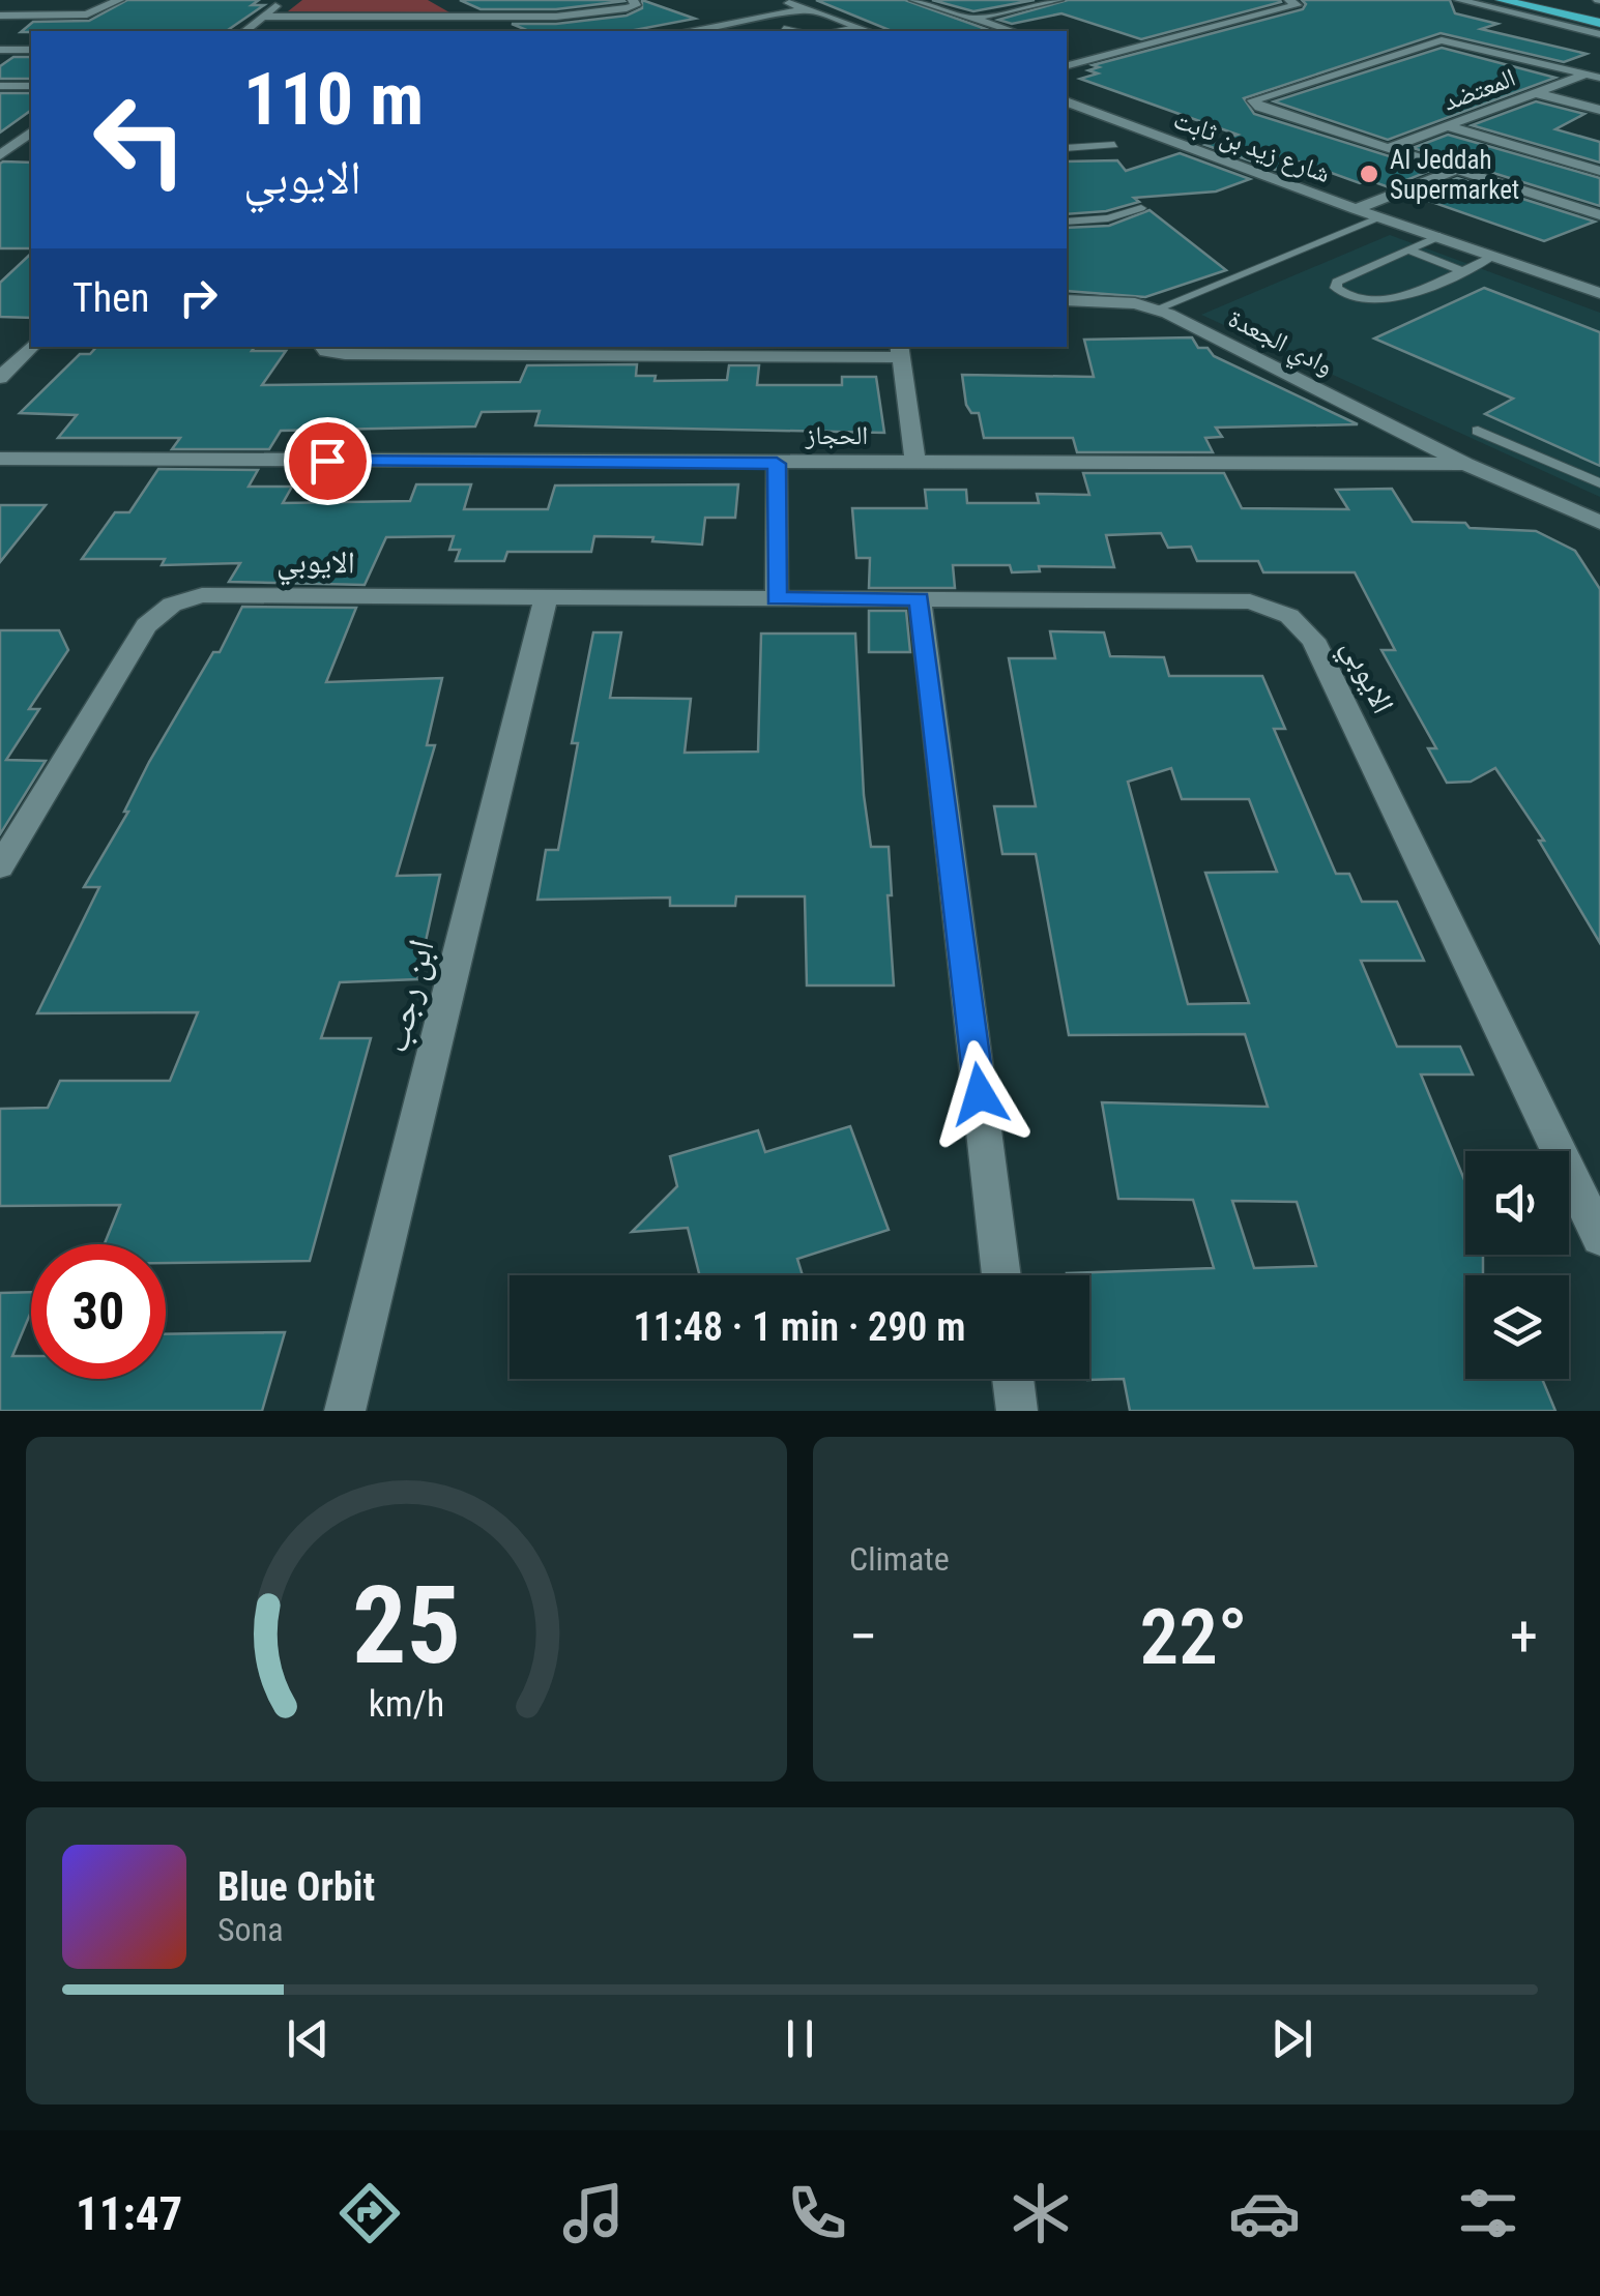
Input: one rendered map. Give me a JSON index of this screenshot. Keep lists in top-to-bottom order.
{
  "streets": {
    "street": [
      "المعتضد",
      "شارع زيد بن ثابت",
      "وادي الجعدة",
      "الحجاز",
      "الايوبي",
      "ابن رجب"
    ]
  },
  "crossings": [
    ["وادي الجعدة", "الحجاز"],
    ["الايوبي", "ابن رجب"]
  ],
  "places": ["Al Jeddah Supermarket"],
  "page": {
    "turn": ["110 m", "الايوبي"],
    "then": "Then",
    "limit": "30",
    "trip": "11:48 · 1 min · 290 m",
    "tile": "Climate",
    "heat": ["−", "22°", "+"],
    "song": ["Blue Orbit", "Sona"],
    "tabs": "11:47",
    "gauge": ["25", "km/h"]
  }
}
